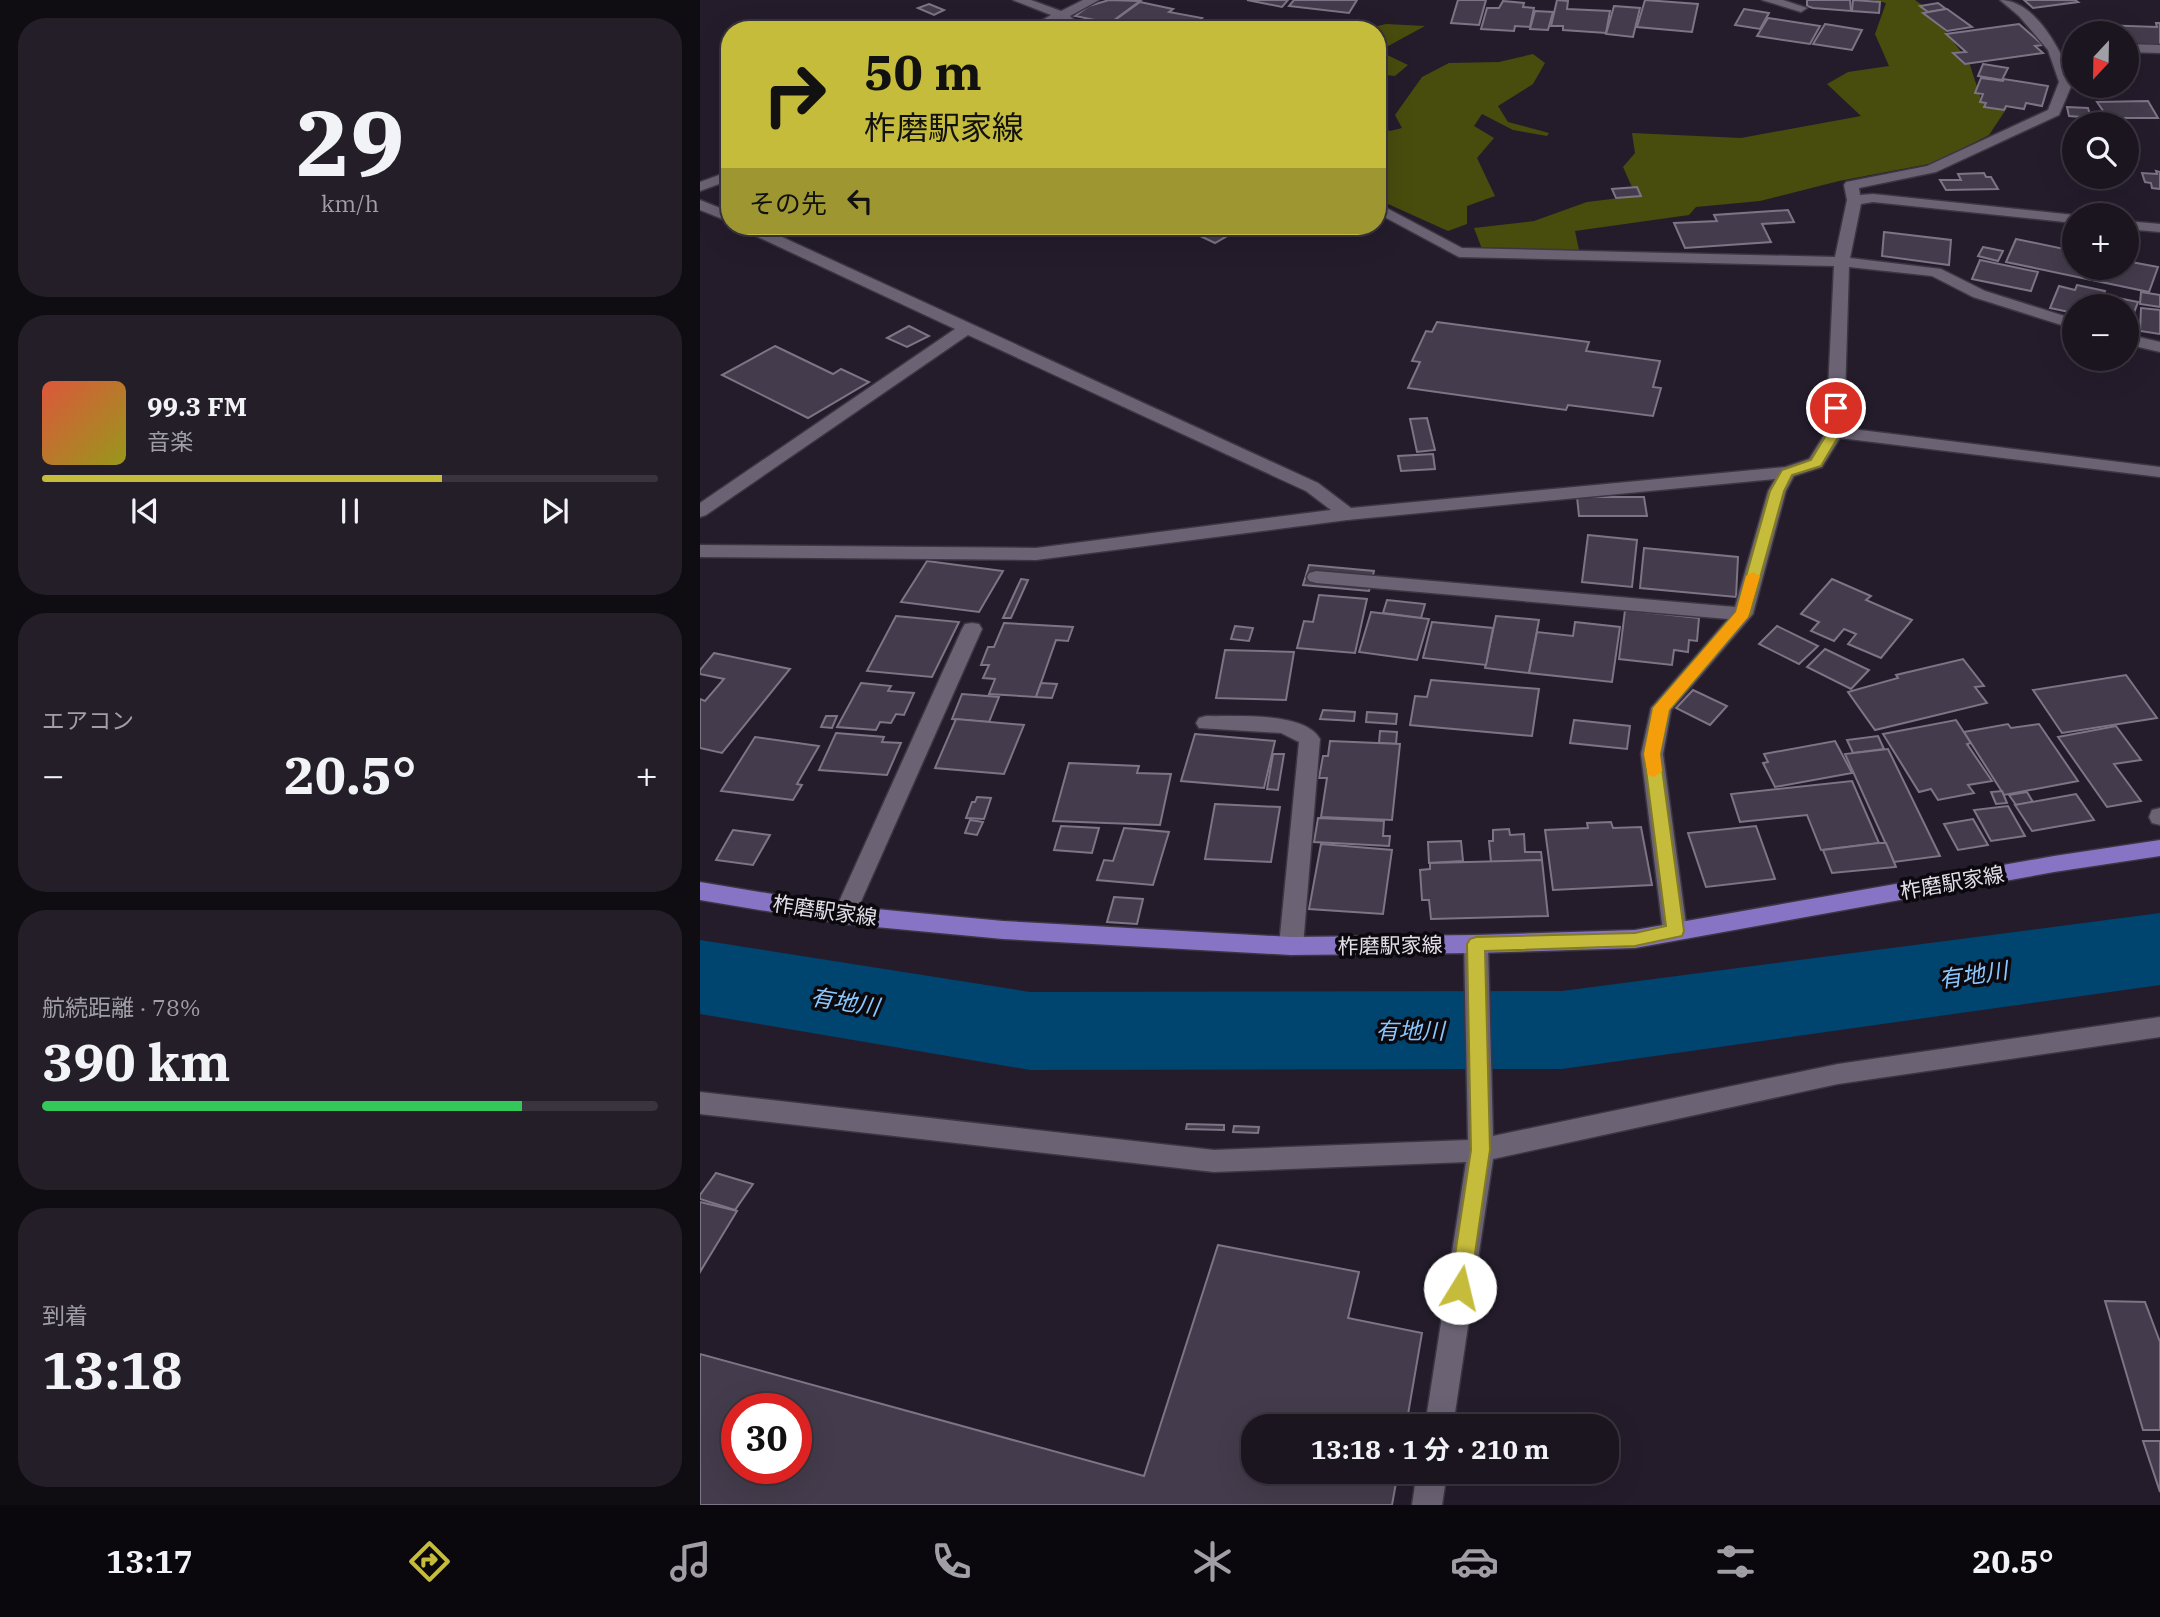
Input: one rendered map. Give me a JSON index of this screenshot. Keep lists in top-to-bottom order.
{
  "streets": {
    "main road": ["柞磨駅家線"]
  },
  "water": ["有地川"],
  "north": "bottom",
  "page": {
    "tile": [
      ["29", "km/h"],
      "エアコン",
      ["航続距離 · 78%", "390 km"],
      ["到着", "13:18"]
    ],
    "map_buttons": ["+", "−"],
    "turn": ["50 m", "柞磨駅家線"],
    "then": "その先",
    "song": ["99.3 FM", "音楽"],
    "heat": ["−", "20.5°", "+"],
    "limit": "30",
    "trip": "13:18 · 1 分 · 210 m",
    "tabs": ["13:17", "20.5°"]
  }
}
